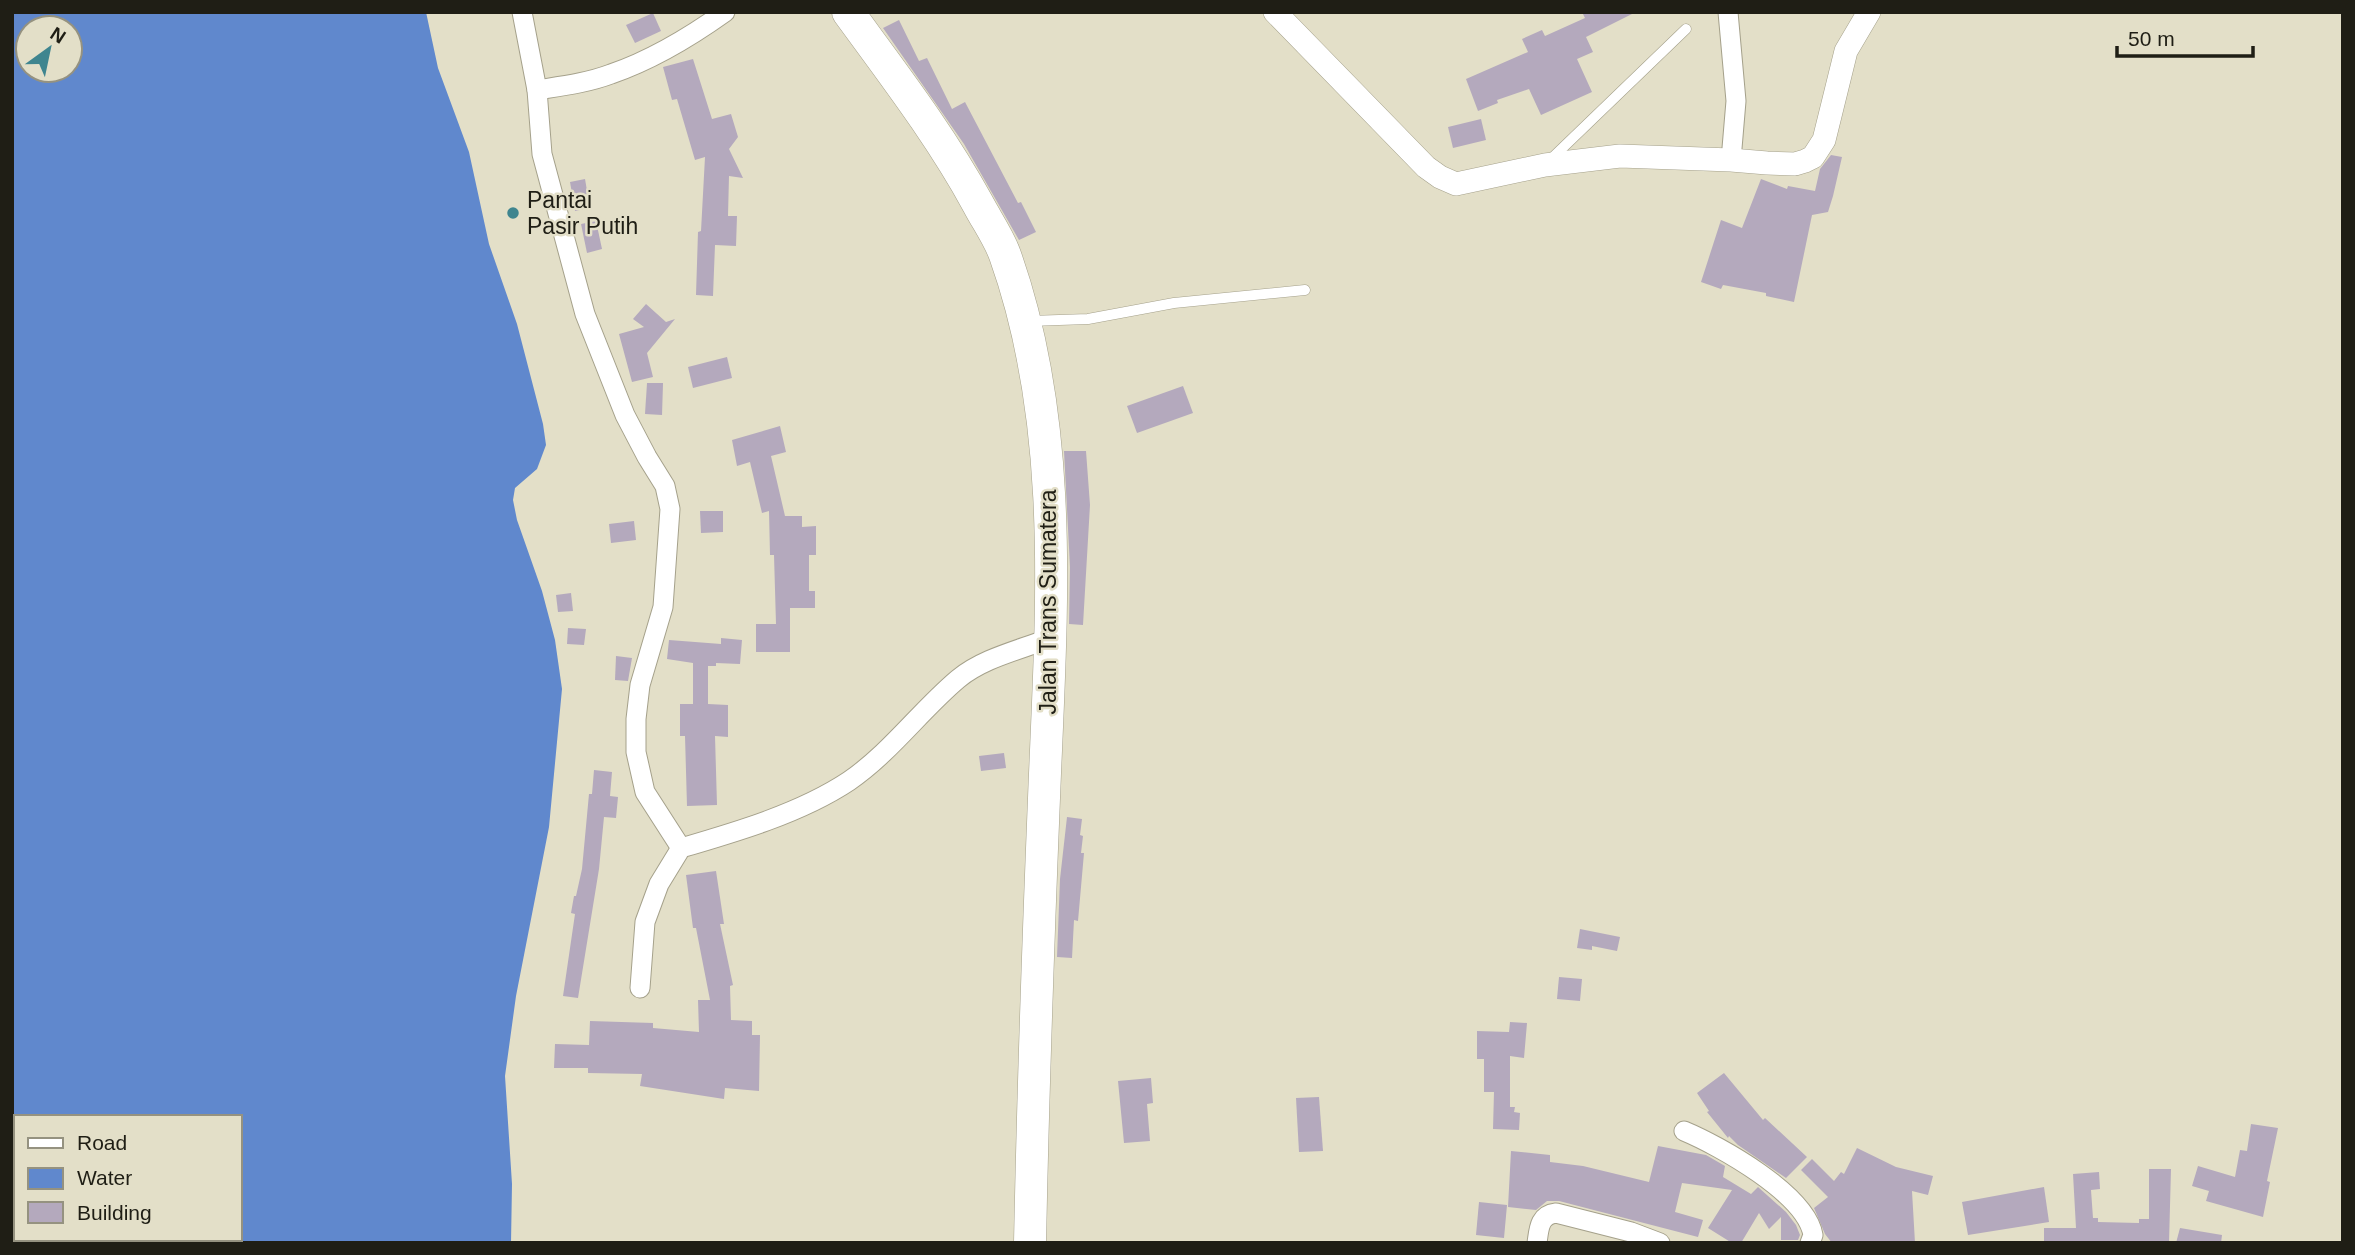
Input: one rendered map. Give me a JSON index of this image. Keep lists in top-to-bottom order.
{
  "streets": {
    "highway": ["Jalan Trans Sumatera"]
  },
  "places": ["Pantai Pasir Putih"],
  "legend": ["Road", "Water", "Building"],
  "scale_bar": "50 m",
  "north": "top right"
}
